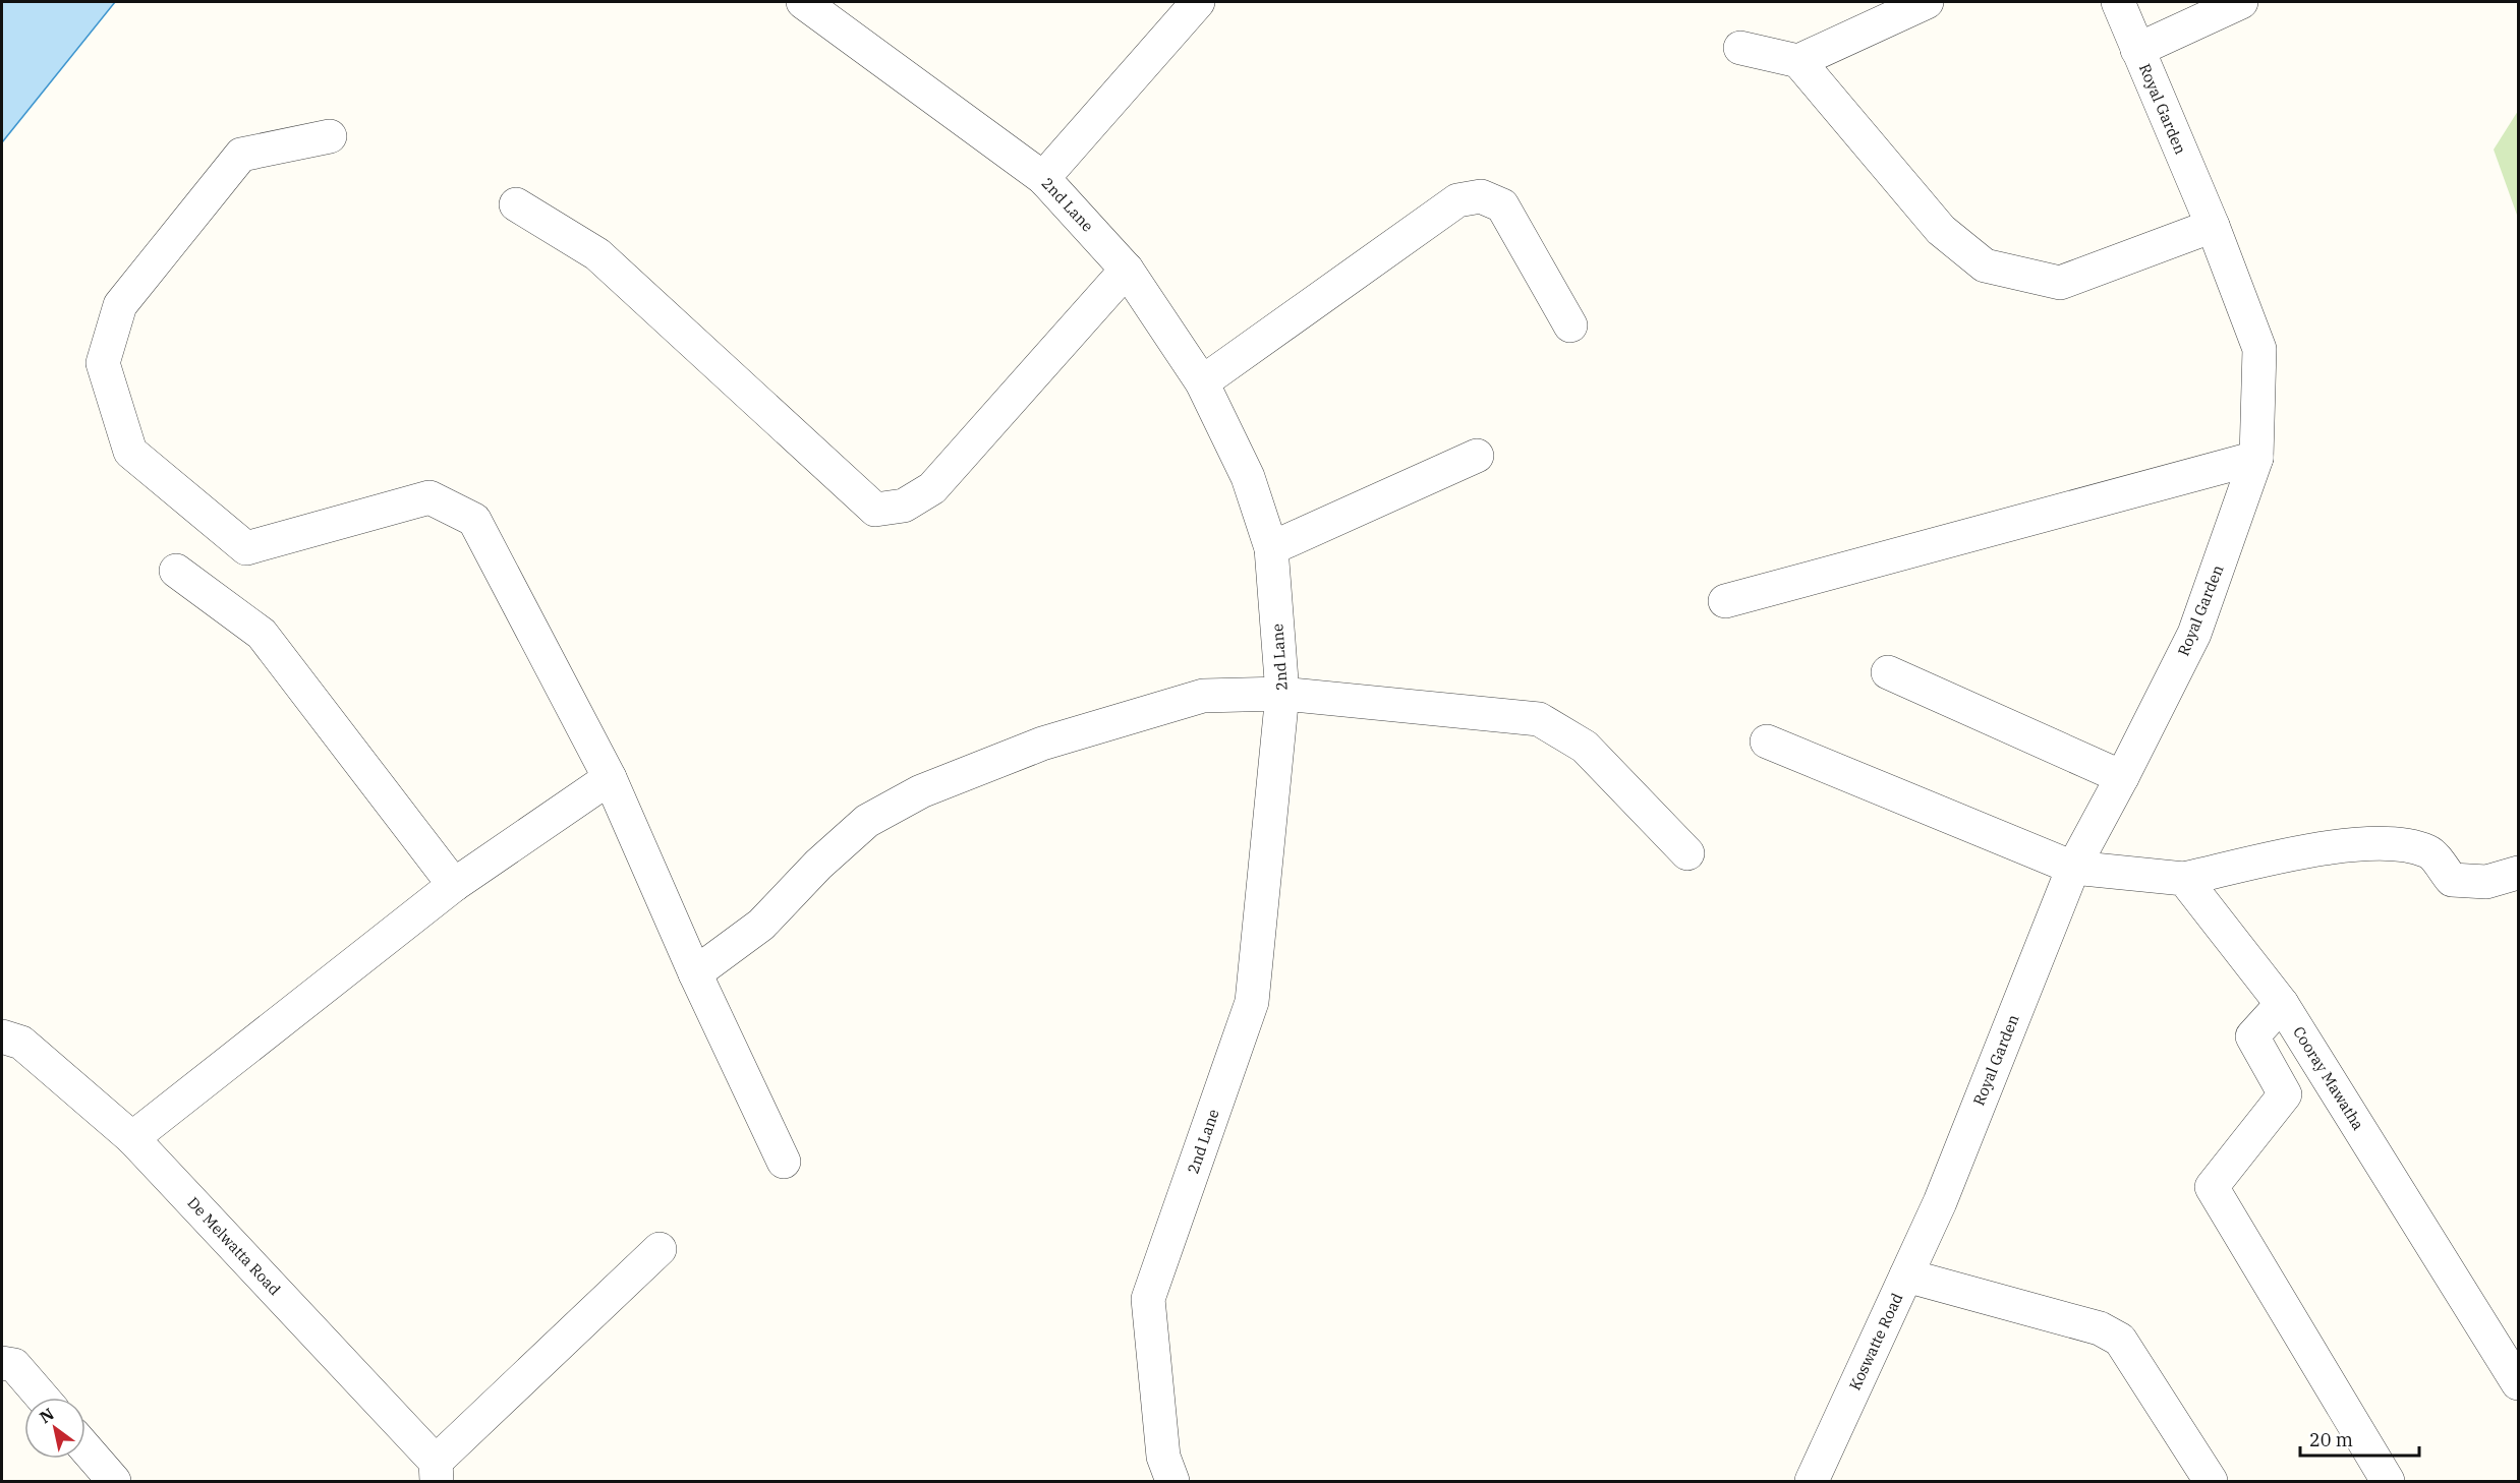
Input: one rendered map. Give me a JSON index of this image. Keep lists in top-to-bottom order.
{
  "streets": {
    "street": [
      "Royal Garden",
      "2nd Lane",
      "Cooray Mawatha",
      "De Melwatta Road",
      "Koswatte Road"
    ]
  },
  "crossings": [
    ["Royal Garden", "Koswatte Road"]
  ],
  "scale_bar": "20 m",
  "north": "top left"
}
